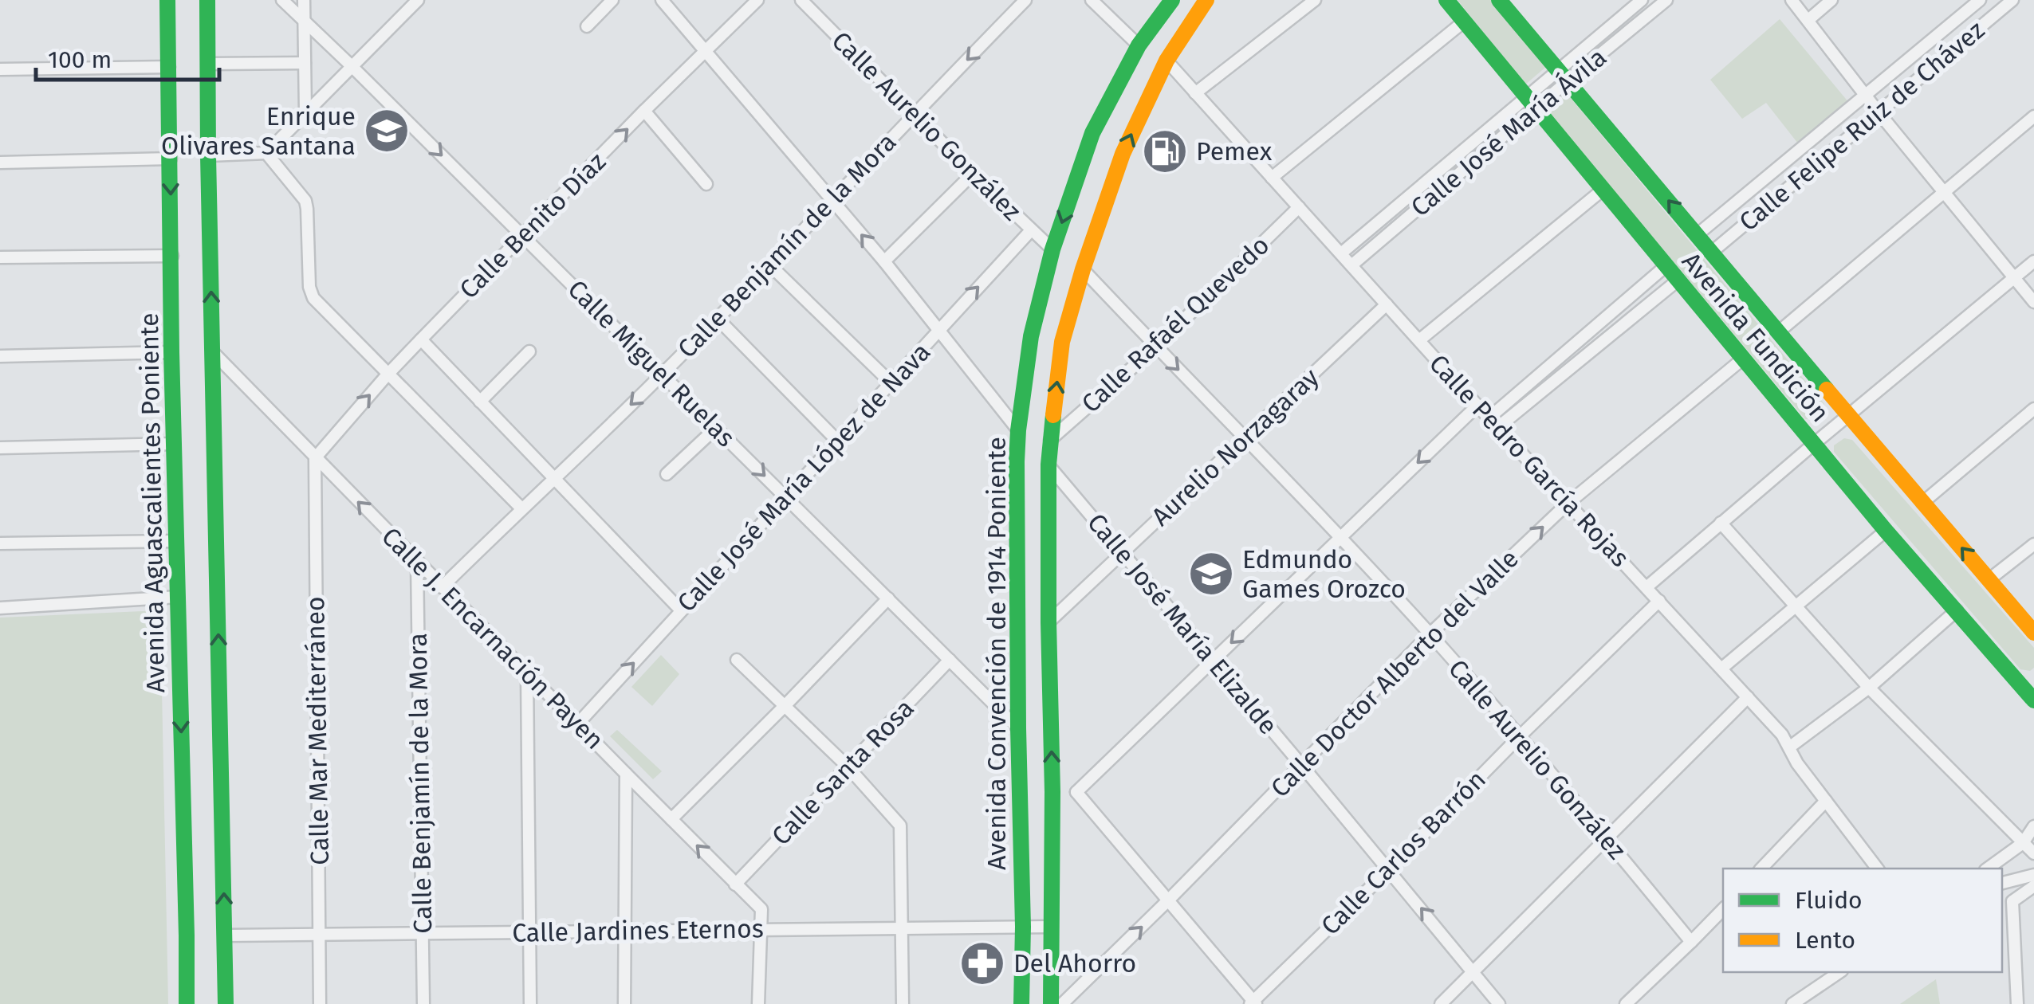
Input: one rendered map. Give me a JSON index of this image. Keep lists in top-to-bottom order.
{
  "streets": {
    "main road": ["Avenida Fundición", "Avenida Aguascalientes Poniente", "Avenida Convención de 1914 Poniente"],
    "street": [
      "Calle Aurelio González",
      "Calle Felipe Ruiz de Chávez",
      "Calle José María Ávila",
      "Calle Benito Díaz",
      "Calle Benjamín de la Mora",
      "Calle Rafaél Quevedo",
      "Calle Miguel Ruelas",
      "Aurelio Norzagaray",
      "Calle Pedro García Rojas",
      "Calle José María López de Nava",
      "Calle José María Elizalde",
      "Calle J. Encarnación Payen",
      "Calle Doctor Alberto del Valle",
      "Calle Mar Mediterráneo",
      "Calle Santa Rosa",
      "Calle Carlos Barrón",
      "Calle Jardines Eternos"
    ]
  },
  "crossings": [
    ["Calle Aurelio González", "Calle Benjamín de la Mora"],
    ["Calle Aurelio González", "Calle Rafaél Quevedo"],
    ["Calle Aurelio González", "Aurelio Norzagaray"],
    ["Calle Aurelio González", "Calle José María López de Nava"],
    ["Calle Aurelio González", "Avenida Convención de 1914 Poniente"],
    ["Calle Aurelio González", "Calle Doctor Alberto del Valle"],
    ["Calle Aurelio González", "Calle Carlos Barrón"],
    ["Calle Felipe Ruiz de Chávez", "Avenida Fundición"],
    ["Calle José María Ávila", "Avenida Fundición"],
    ["Calle José María Ávila", "Calle Pedro García Rojas"],
    ["Calle Benito Díaz", "Calle Miguel Ruelas"],
    ["Calle Benito Díaz", "Calle J. Encarnación Payen"],
    ["Calle Benito Díaz", "Calle Mar Mediterráneo"],
    ["Calle Benjamín de la Mora", "Calle Miguel Ruelas"],
    ["Calle Benjamín de la Mora", "Calle J. Encarnación Payen"],
    ["Calle Benjamín de la Mora", "Calle Jardines Eternos"],
    ["Calle Rafaél Quevedo", "Calle Pedro García Rojas"],
    ["Calle Rafaél Quevedo", "Avenida Convención de 1914 Poniente"],
    ["Avenida Fundición", "Calle Doctor Alberto del Valle"],
    ["Calle Miguel Ruelas", "Calle José María López de Nava"],
    ["Calle Miguel Ruelas", "Avenida Convención de 1914 Poniente"],
    ["Calle Miguel Ruelas", "Calle Santa Rosa"],
    ["Aurelio Norzagaray", "Calle Pedro García Rojas"],
    ["Aurelio Norzagaray", "Calle José María Elizalde"],
    ["Aurelio Norzagaray", "Avenida Convención de 1914 Poniente"],
    ["Calle Pedro García Rojas", "Avenida Convención de 1914 Poniente"],
    ["Calle Pedro García Rojas", "Calle Doctor Alberto del Valle"],
    ["Calle Pedro García Rojas", "Calle Carlos Barrón"],
    ["Calle José María López de Nava", "Calle J. Encarnación Payen"],
    ["Calle José María Elizalde", "Avenida Convención de 1914 Poniente"],
    ["Calle José María Elizalde", "Calle Doctor Alberto del Valle"],
    ["Calle José María Elizalde", "Calle Carlos Barrón"],
    ["Calle J. Encarnación Payen", "Calle Mar Mediterráneo"],
    ["Calle J. Encarnación Payen", "Calle Santa Rosa"],
    ["Calle J. Encarnación Payen", "Calle Jardines Eternos"],
    ["Avenida Convención de 1914 Poniente", "Calle Jardines Eternos"],
    ["Calle Mar Mediterráneo", "Calle Jardines Eternos"]
  ],
  "one_way": ["Calle Benito Díaz", "Calle Doctor Alberto del Valle"],
  "places": {
    "school or university": ["Enrique Olivares Santana", "Edmundo Games Orozco"],
    "fuel station": ["Pemex"],
    "pharmacy": ["Del Ahorro"]
  },
  "legend": ["Fluido", "Lento"],
  "scale_bar": "100 m"
}
